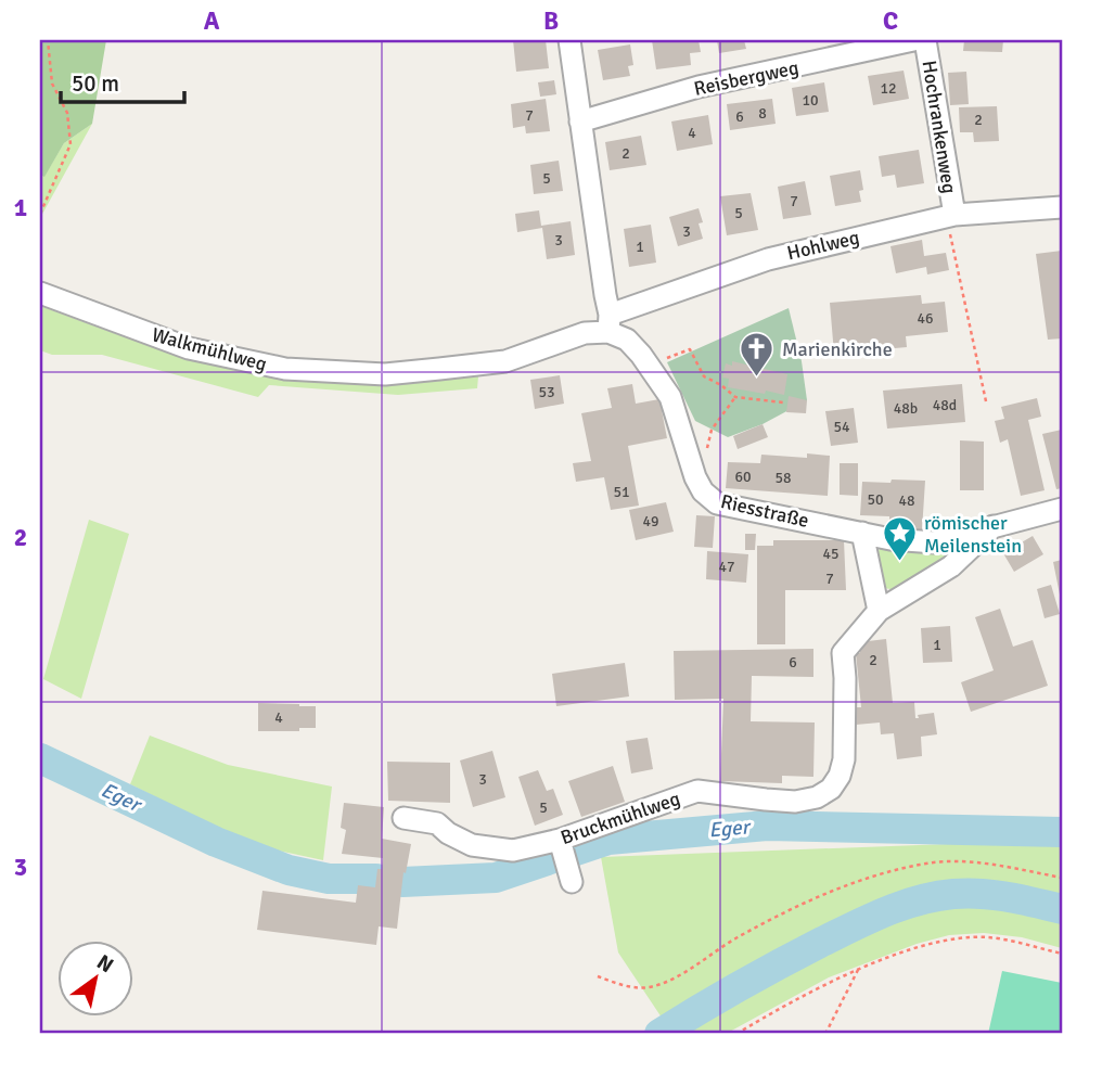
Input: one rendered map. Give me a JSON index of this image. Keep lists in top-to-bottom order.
{
  "streets": {
    "street": [
      "Reisbergweg",
      "Hochrankenweg",
      "Hohlweg",
      "Walkmühlweg",
      "Riesstraße",
      "Bruckmühlweg"
    ]
  },
  "crossings": [
    ["Hochrankenweg", "Hohlweg"],
    ["Hohlweg", "Walkmühlweg"],
    ["Hohlweg", "Riesstraße"],
    ["Walkmühlweg", "Riesstraße"],
    ["Riesstraße", "Bruckmühlweg"]
  ],
  "water": ["Eger"],
  "places": {
    "church": ["Marienkirche"],
    "place": ["römischer Meilenstein"]
  },
  "house_numbers": [
    "12",
    "10",
    "8",
    "7",
    "6",
    "2",
    "4",
    "2",
    "5",
    "7",
    "5",
    "3",
    "3",
    "1",
    "46",
    "53",
    "48d",
    "48b",
    "54",
    "60",
    "58",
    "51",
    "50",
    "48",
    "49",
    "45",
    "47",
    "7",
    "1",
    "2",
    "6",
    "4",
    "3",
    "5"
  ],
  "scale_bar": "50 m",
  "north": "top right",
  "grid": {
    "columns": ["A", "B", "C"],
    "rows": ["1", "2", "3"]
  }
}
